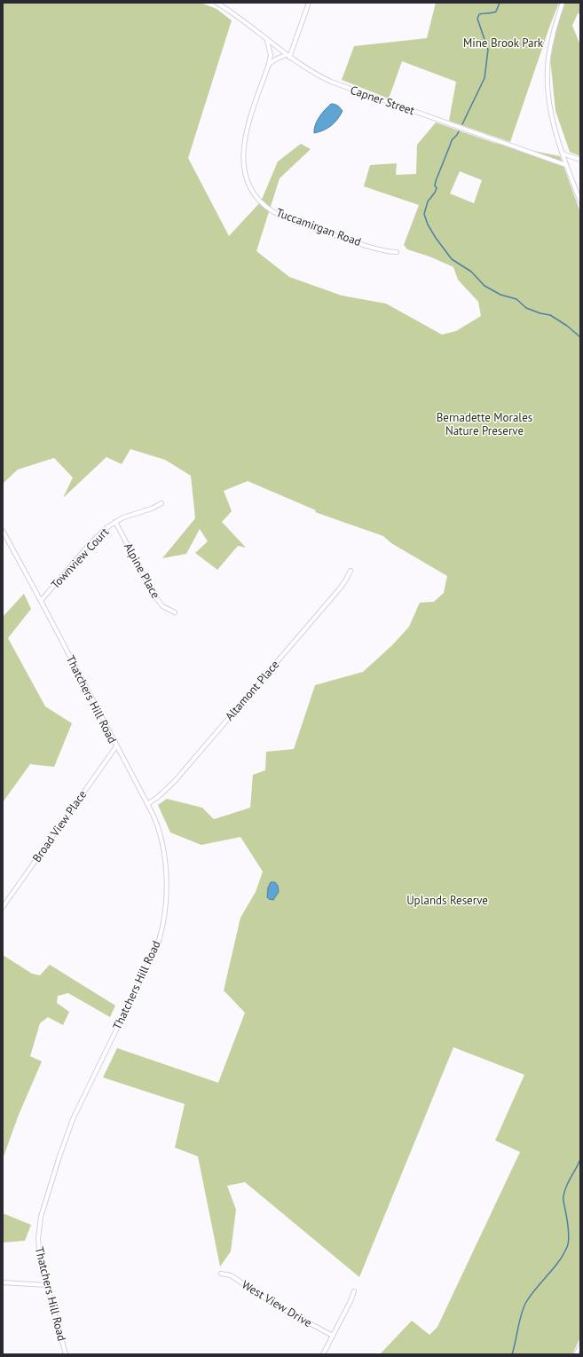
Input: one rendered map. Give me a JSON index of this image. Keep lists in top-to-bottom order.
{
  "streets": {
    "street": [
      "Capner Street",
      "Tuccamirgan Road",
      "Townview Court",
      "Alpine Place",
      "Altamont Place",
      "Thatchers Hill Road",
      "Broad View Place",
      "West View Drive"
    ]
  },
  "crossings": [
    ["Capner Street", "Tuccamirgan Road"],
    ["Townview Court", "Alpine Place"],
    ["Townview Court", "Thatchers Hill Road"],
    ["Altamont Place", "Thatchers Hill Road"],
    ["Thatchers Hill Road", "Broad View Place"]
  ],
  "parks": ["Mine Brook Park", "Bernadette Morales Nature Preserve", "Uplands Reserve"]
}
